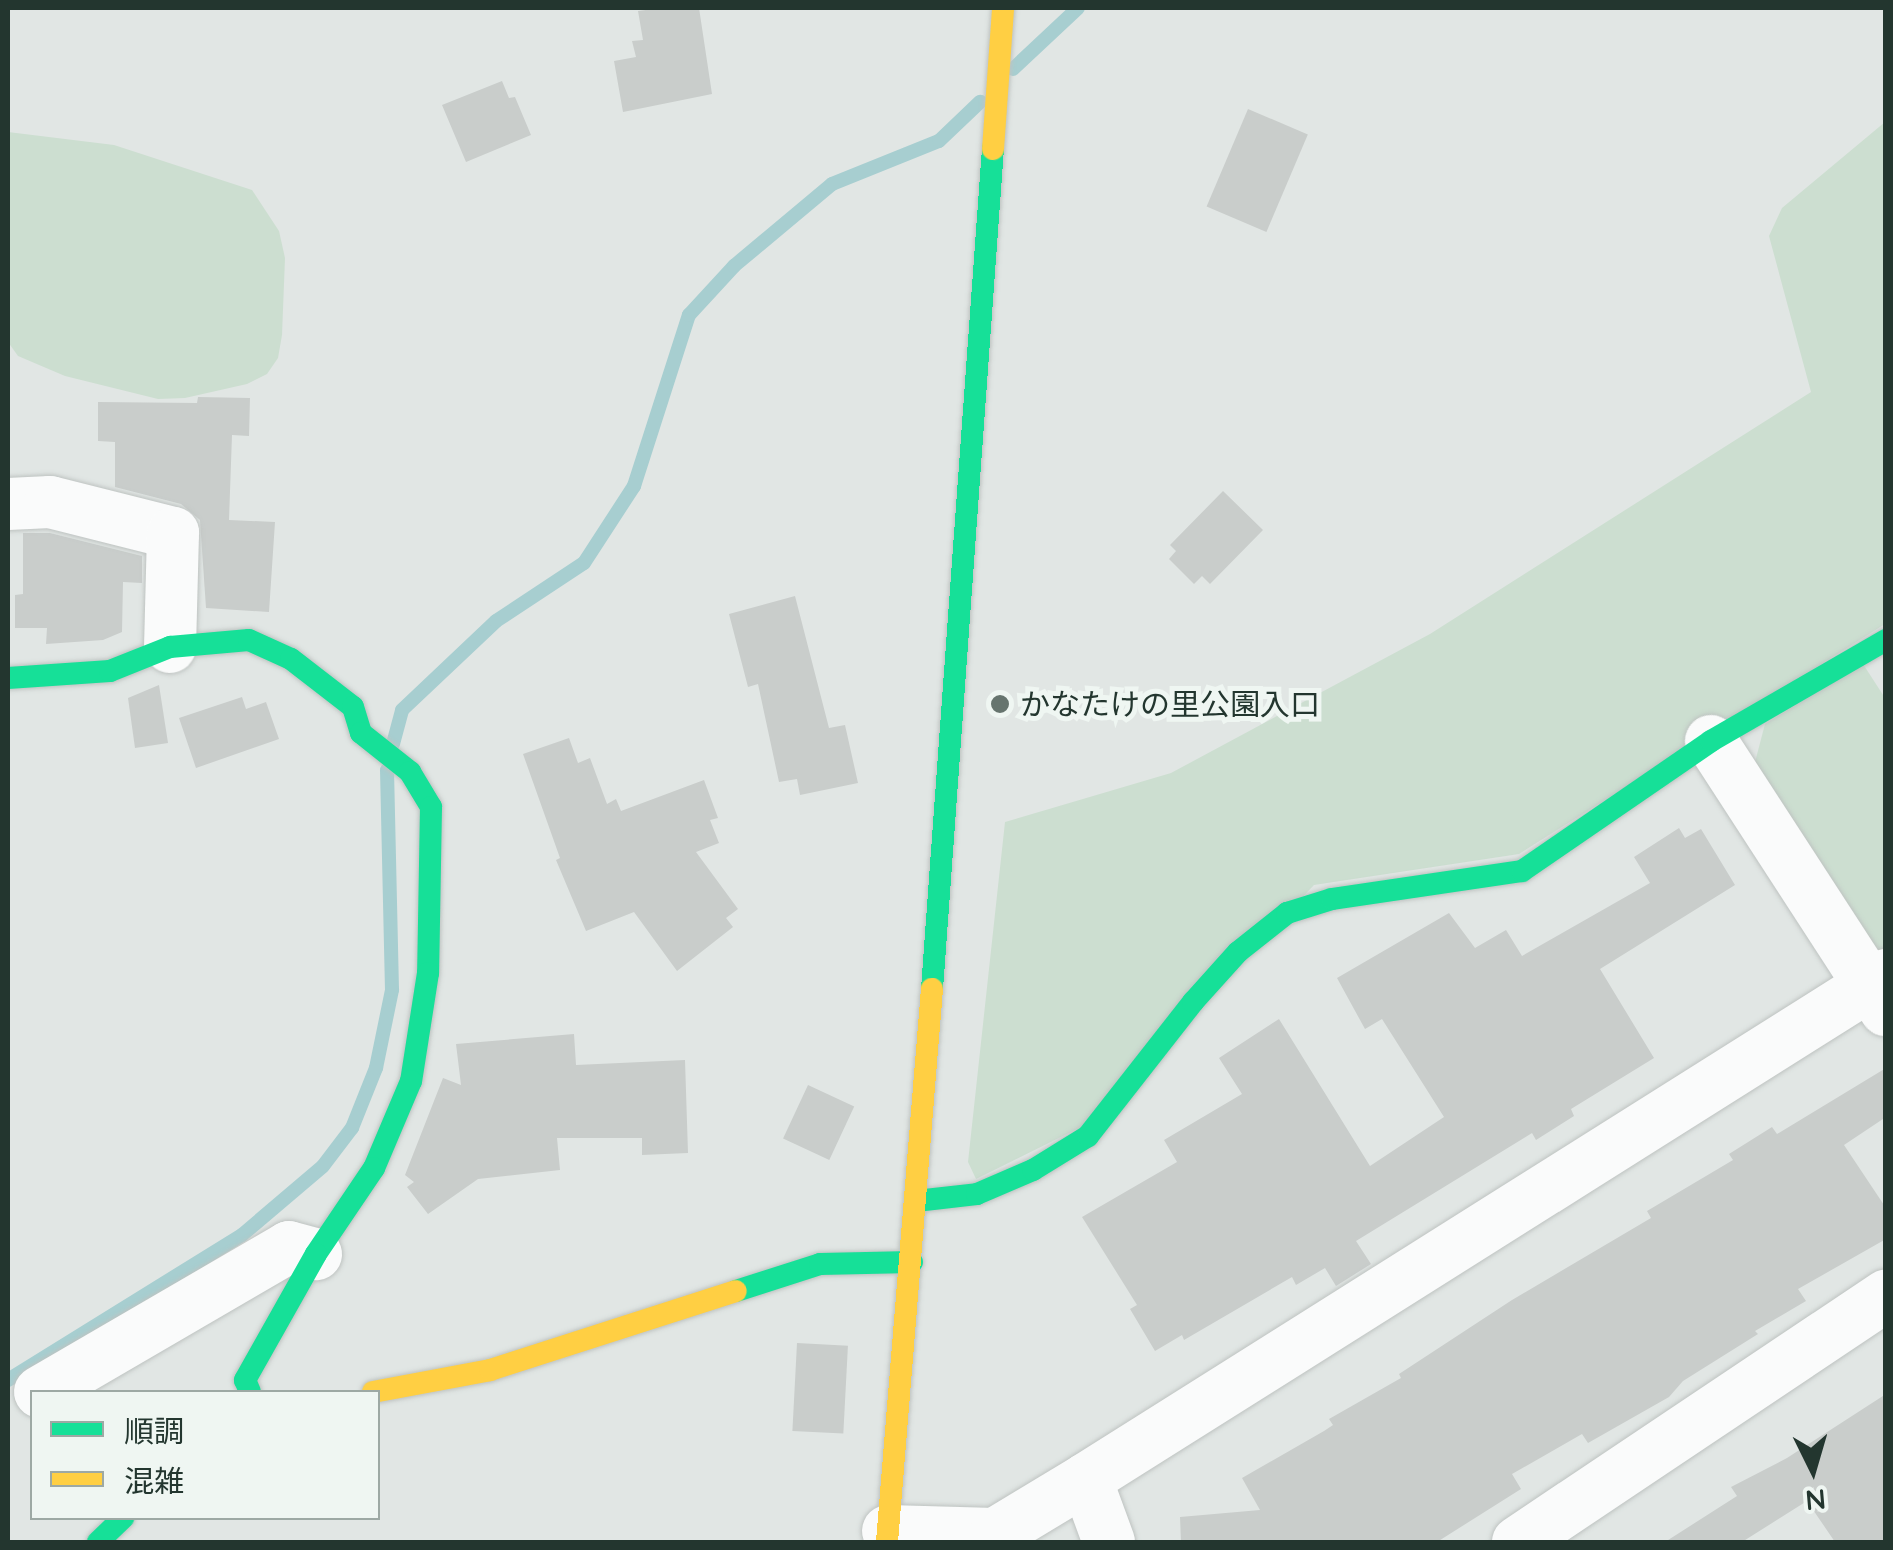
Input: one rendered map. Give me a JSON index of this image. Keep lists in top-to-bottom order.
{
  "places": ["かなたけの里公園入口"],
  "legend": ["順調", "混雑"],
  "north": "bottom"
}
